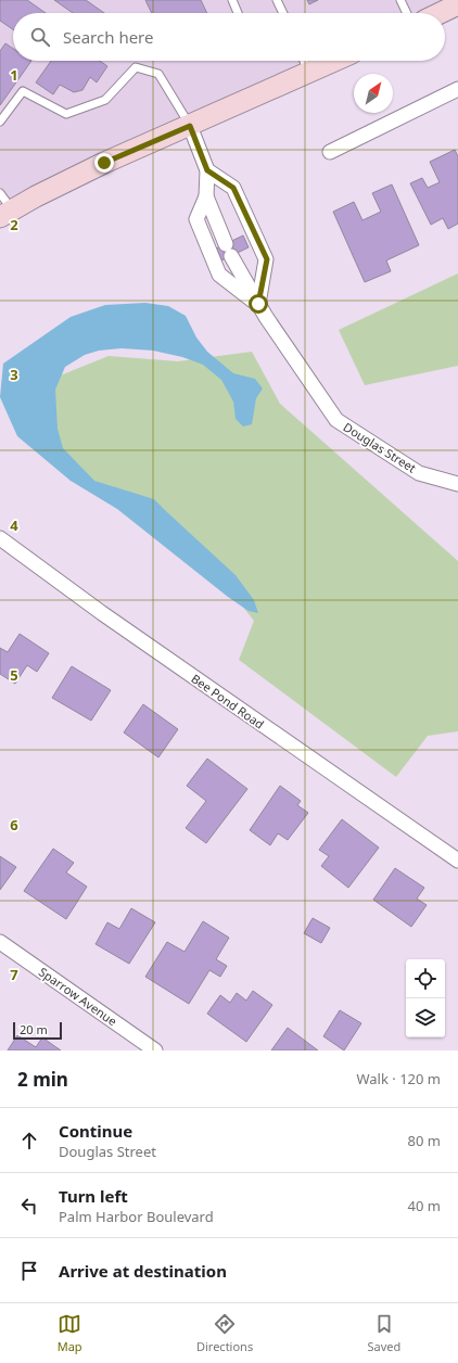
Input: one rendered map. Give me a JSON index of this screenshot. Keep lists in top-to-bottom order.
{
  "streets": {
    "street": ["Douglas Street", "Bee Pond Road", "Sparrow Avenue"]
  },
  "scale_bar": "20 m",
  "north": "top right",
  "page": {
    "search": "Search here",
    "scale": "20 m",
    "heading": ["2 min", "Walk · 120 m"],
    "list": [
      ["Continue", "Douglas Street", "80 m"],
      ["Turn left", "Palm Harbor Boulevard", "40 m"],
      "Arrive at destination"
    ],
    "nav": ["Map", "Directions", "Saved"]
  },
  "grid": {
    "rows": [
      "1",
      "2",
      "3",
      "4",
      "5",
      "6",
      "7"
    ]
  }
}
